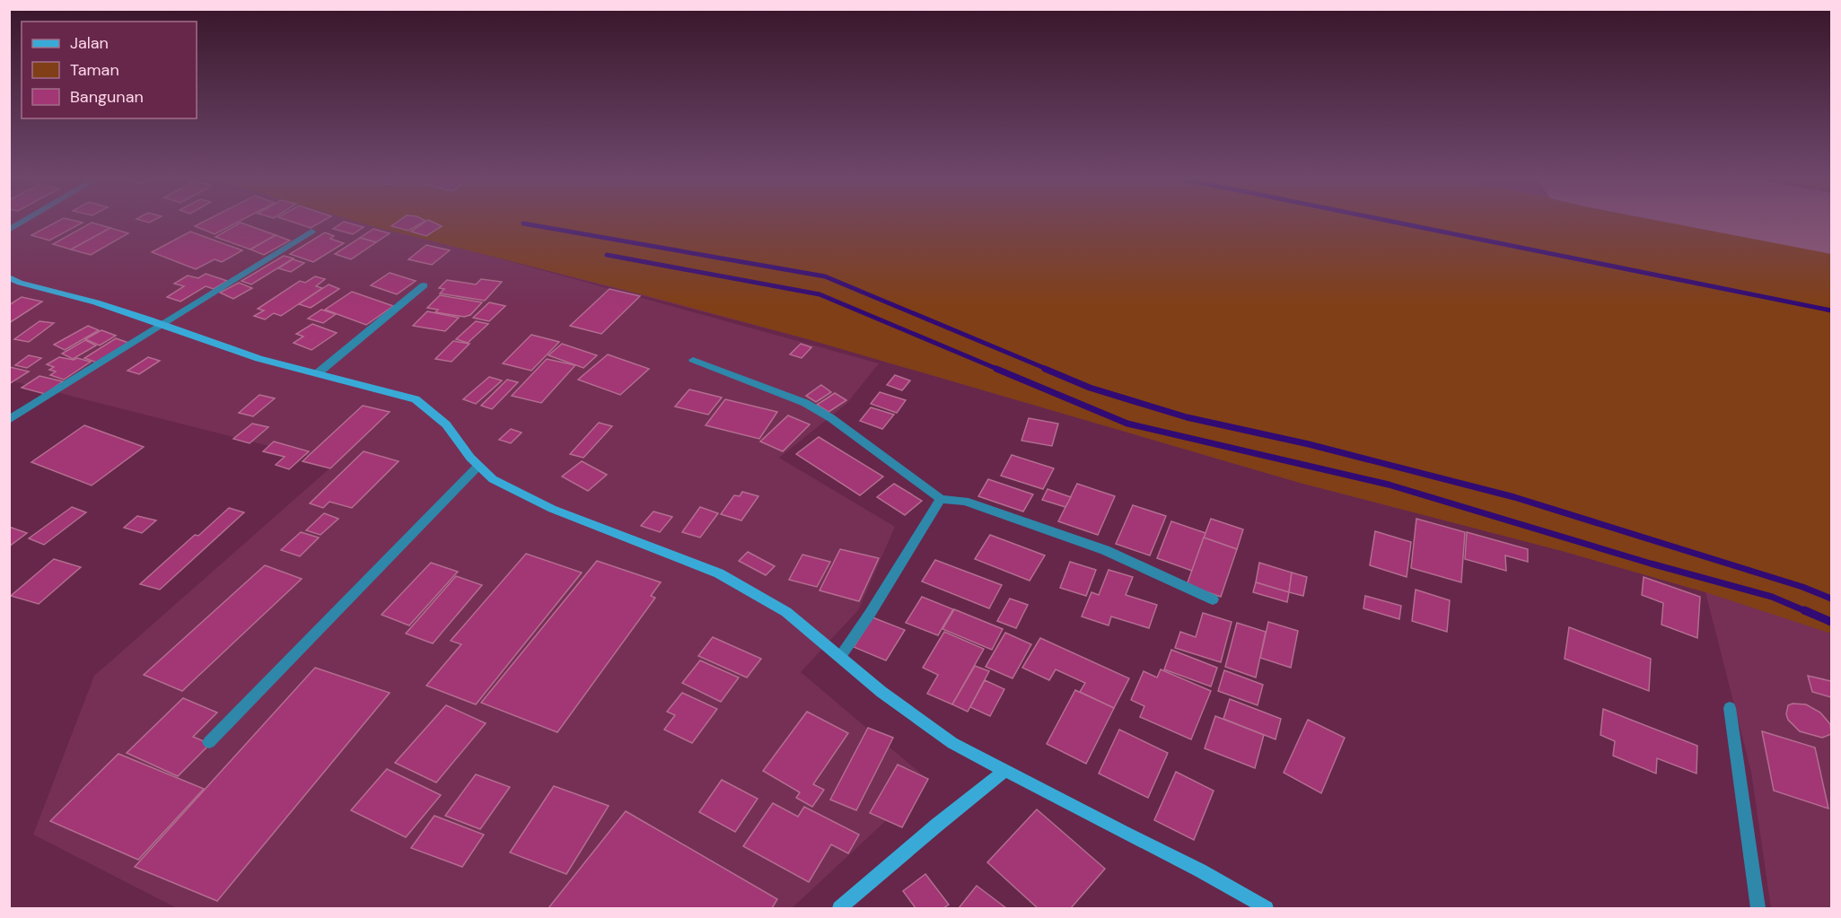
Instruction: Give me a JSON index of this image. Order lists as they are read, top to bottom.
{
  "legend": ["Jalan", "Taman", "Bangunan"]
}
